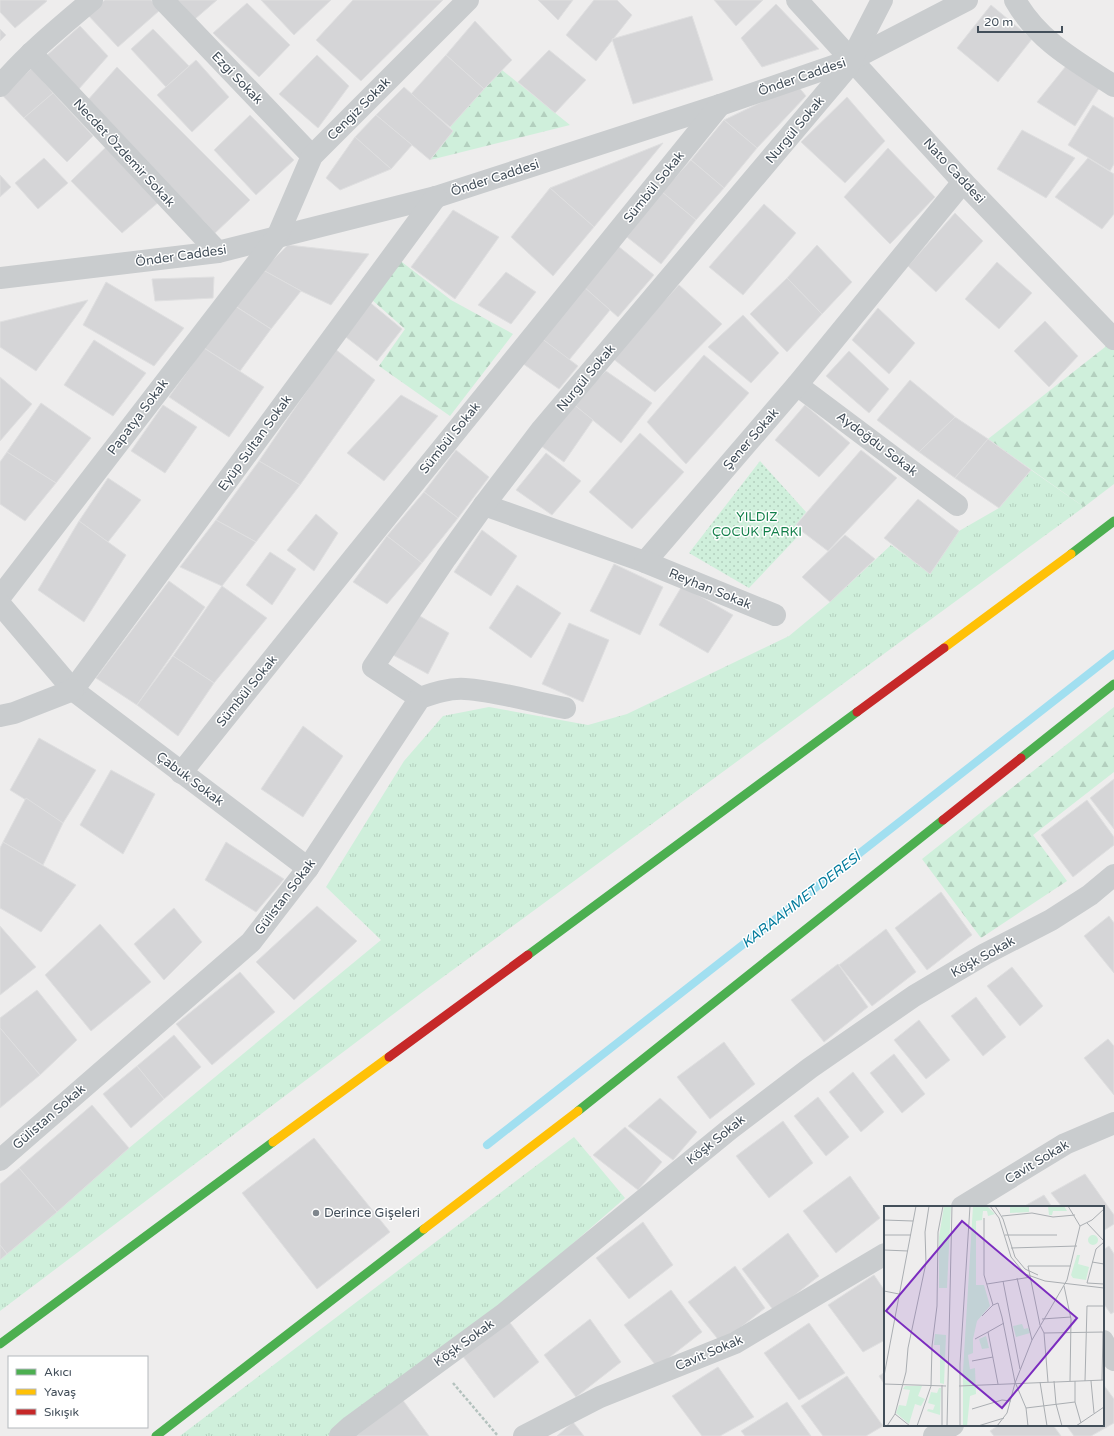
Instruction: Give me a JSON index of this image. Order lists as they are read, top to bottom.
{
  "streets": {
    "street": [
      "Önder Caddesi",
      "Ezgi Sokak",
      "Cengiz Sokak",
      "Nurgül Sokak",
      "Necdet Özdemir Sokak",
      "Nato Caddesi",
      "Sümbül Sokak",
      "Papatya Sokak",
      "Şener Sokak",
      "Eyüp Sultan Sokak",
      "Aydoğdu Sokak",
      "Reyhan Sokak",
      "Çabuk Sokak",
      "Gülistan Sokak",
      "Köşk Sokak",
      "Cavit Sokak"
    ]
  },
  "crossings": [
    ["Önder Caddesi", "Cengiz Sokak"],
    ["Önder Caddesi", "Nurgül Sokak"],
    ["Önder Caddesi", "Necdet Özdemir Sokak"],
    ["Önder Caddesi", "Nato Caddesi"],
    ["Önder Caddesi", "Sümbül Sokak"],
    ["Önder Caddesi", "Papatya Sokak"],
    ["Önder Caddesi", "Eyüp Sultan Sokak"],
    ["Ezgi Sokak", "Cengiz Sokak"],
    ["Cengiz Sokak", "Papatya Sokak"],
    ["Nurgül Sokak", "Nato Caddesi"],
    ["Nurgül Sokak", "Gülistan Sokak"],
    ["Nato Caddesi", "Şener Sokak"],
    ["Sümbül Sokak", "Çabuk Sokak"],
    ["Şener Sokak", "Aydoğdu Sokak"],
    ["Şener Sokak", "Reyhan Sokak"],
    ["Eyüp Sultan Sokak", "Çabuk Sokak"],
    ["Çabuk Sokak", "Gülistan Sokak"]
  ],
  "water": ["KARAAHMET DERESİ"],
  "parks": ["YILDIZ ÇOCUK PARKI"],
  "places": ["Derince Gişeleri"],
  "legend": ["Akıcı", "Yavaş", "Sıkışık"],
  "scale_bar": "20 m"
}
